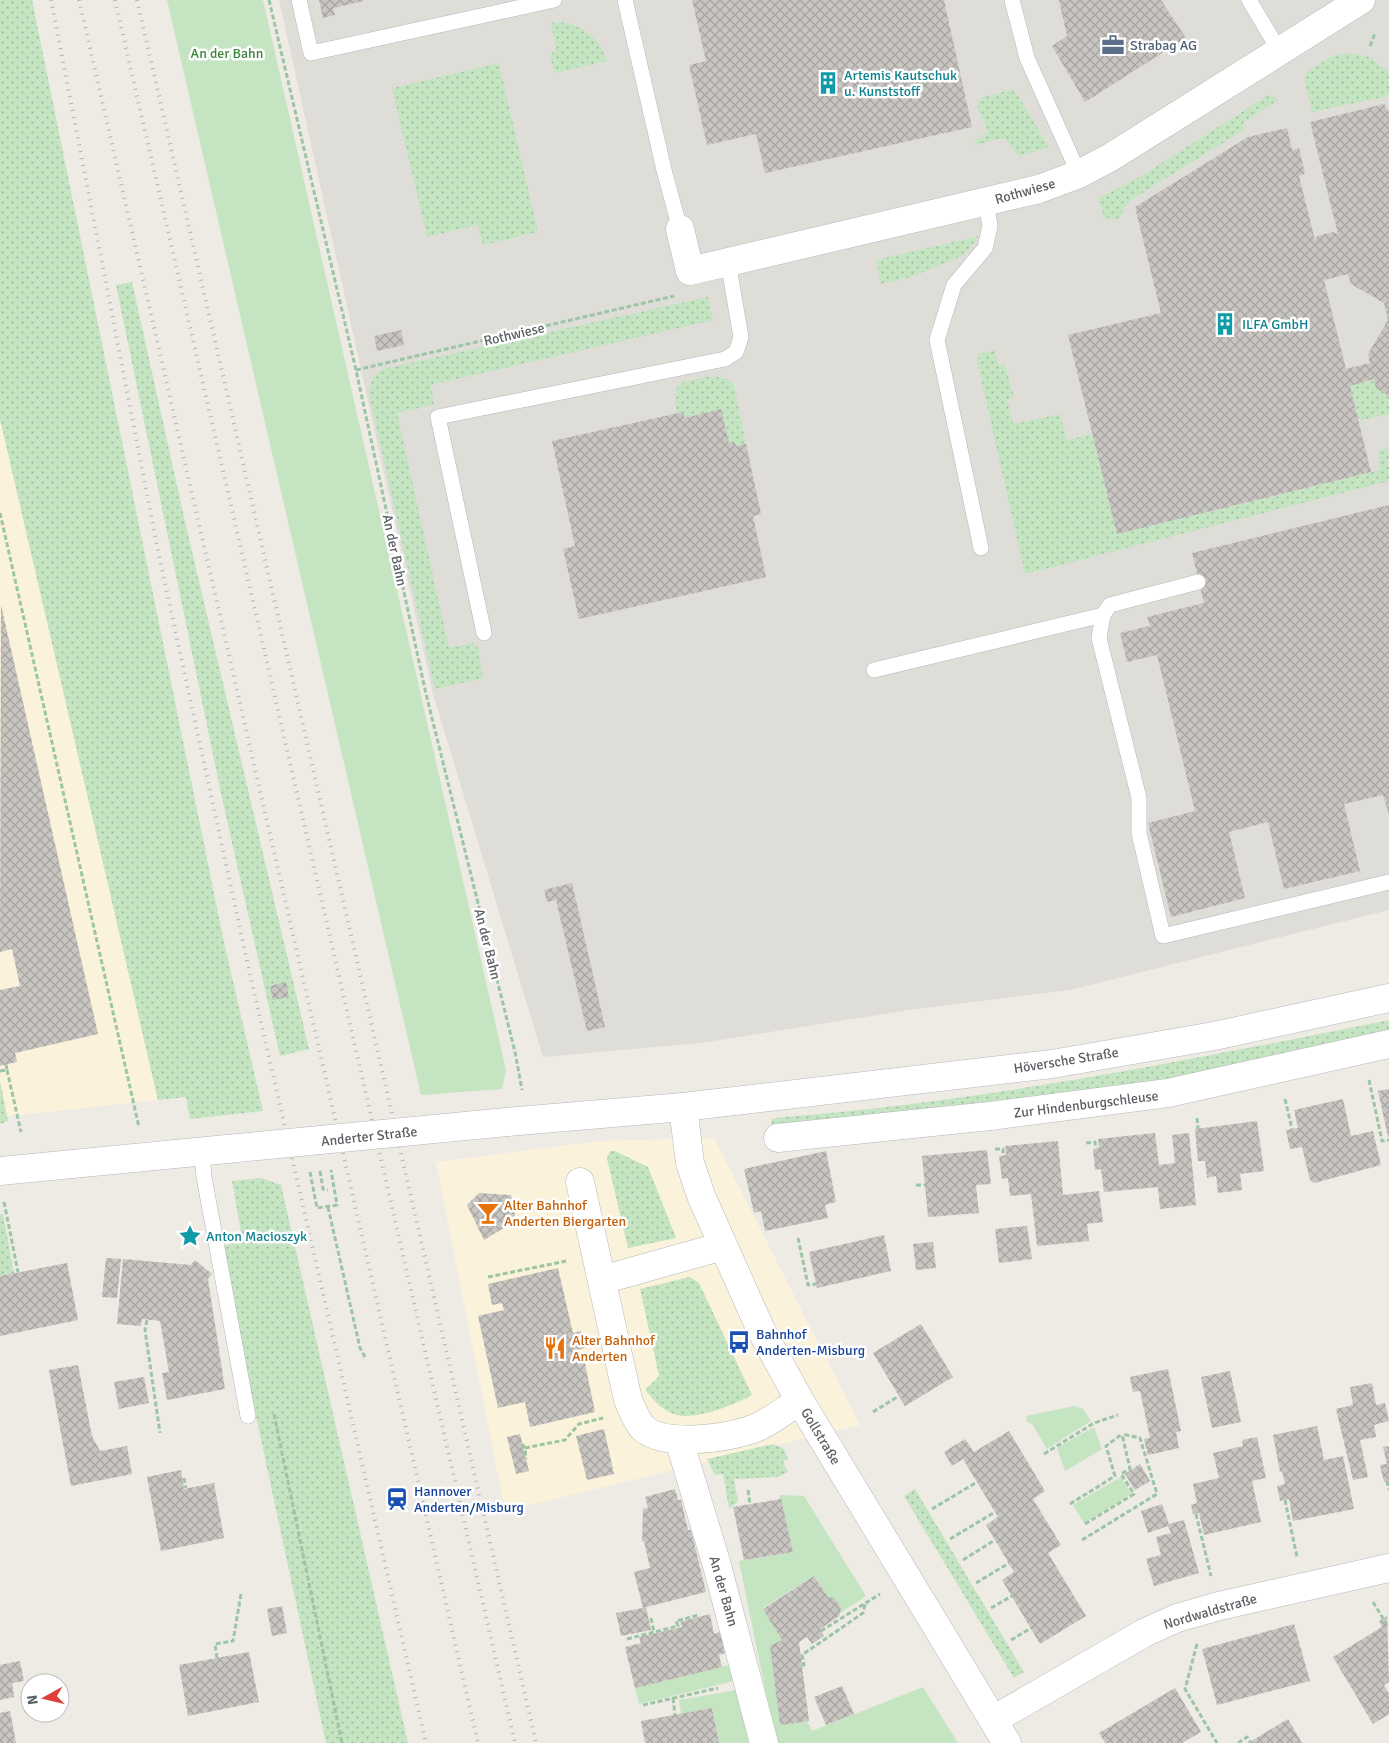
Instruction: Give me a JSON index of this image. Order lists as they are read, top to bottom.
{
  "streets": {
    "street": [
      "Rothwiese",
      "An der Bahn",
      "Höversche Straße",
      "Zur Hindenburgschleuse",
      "Anderter Straße",
      "Gollstraße",
      "Nordwaldstraße"
    ]
  },
  "crossings": [
    ["Rothwiese", "An der Bahn"],
    ["Höversche Straße", "Anderter Straße"],
    ["Anderter Straße", "Gollstraße"],
    ["Gollstraße", "Nordwaldstraße"]
  ],
  "parks": ["An der Bahn"],
  "places": {
    "office": ["Strabag AG"],
    "building": ["Artemis Kautschuk u. Kunststoff", "ILFA GmbH"],
    "bar": ["Alter Bahnhof Anderten Biergarten"],
    "place": ["Anton Macioszyk"],
    "bus stop": ["Bahnhof Anderten-Misburg"],
    "restaurant": ["Alter Bahnhof Anderten"],
    "station": ["Hannover Anderten/Misburg"]
  },
  "north": "left"
}
